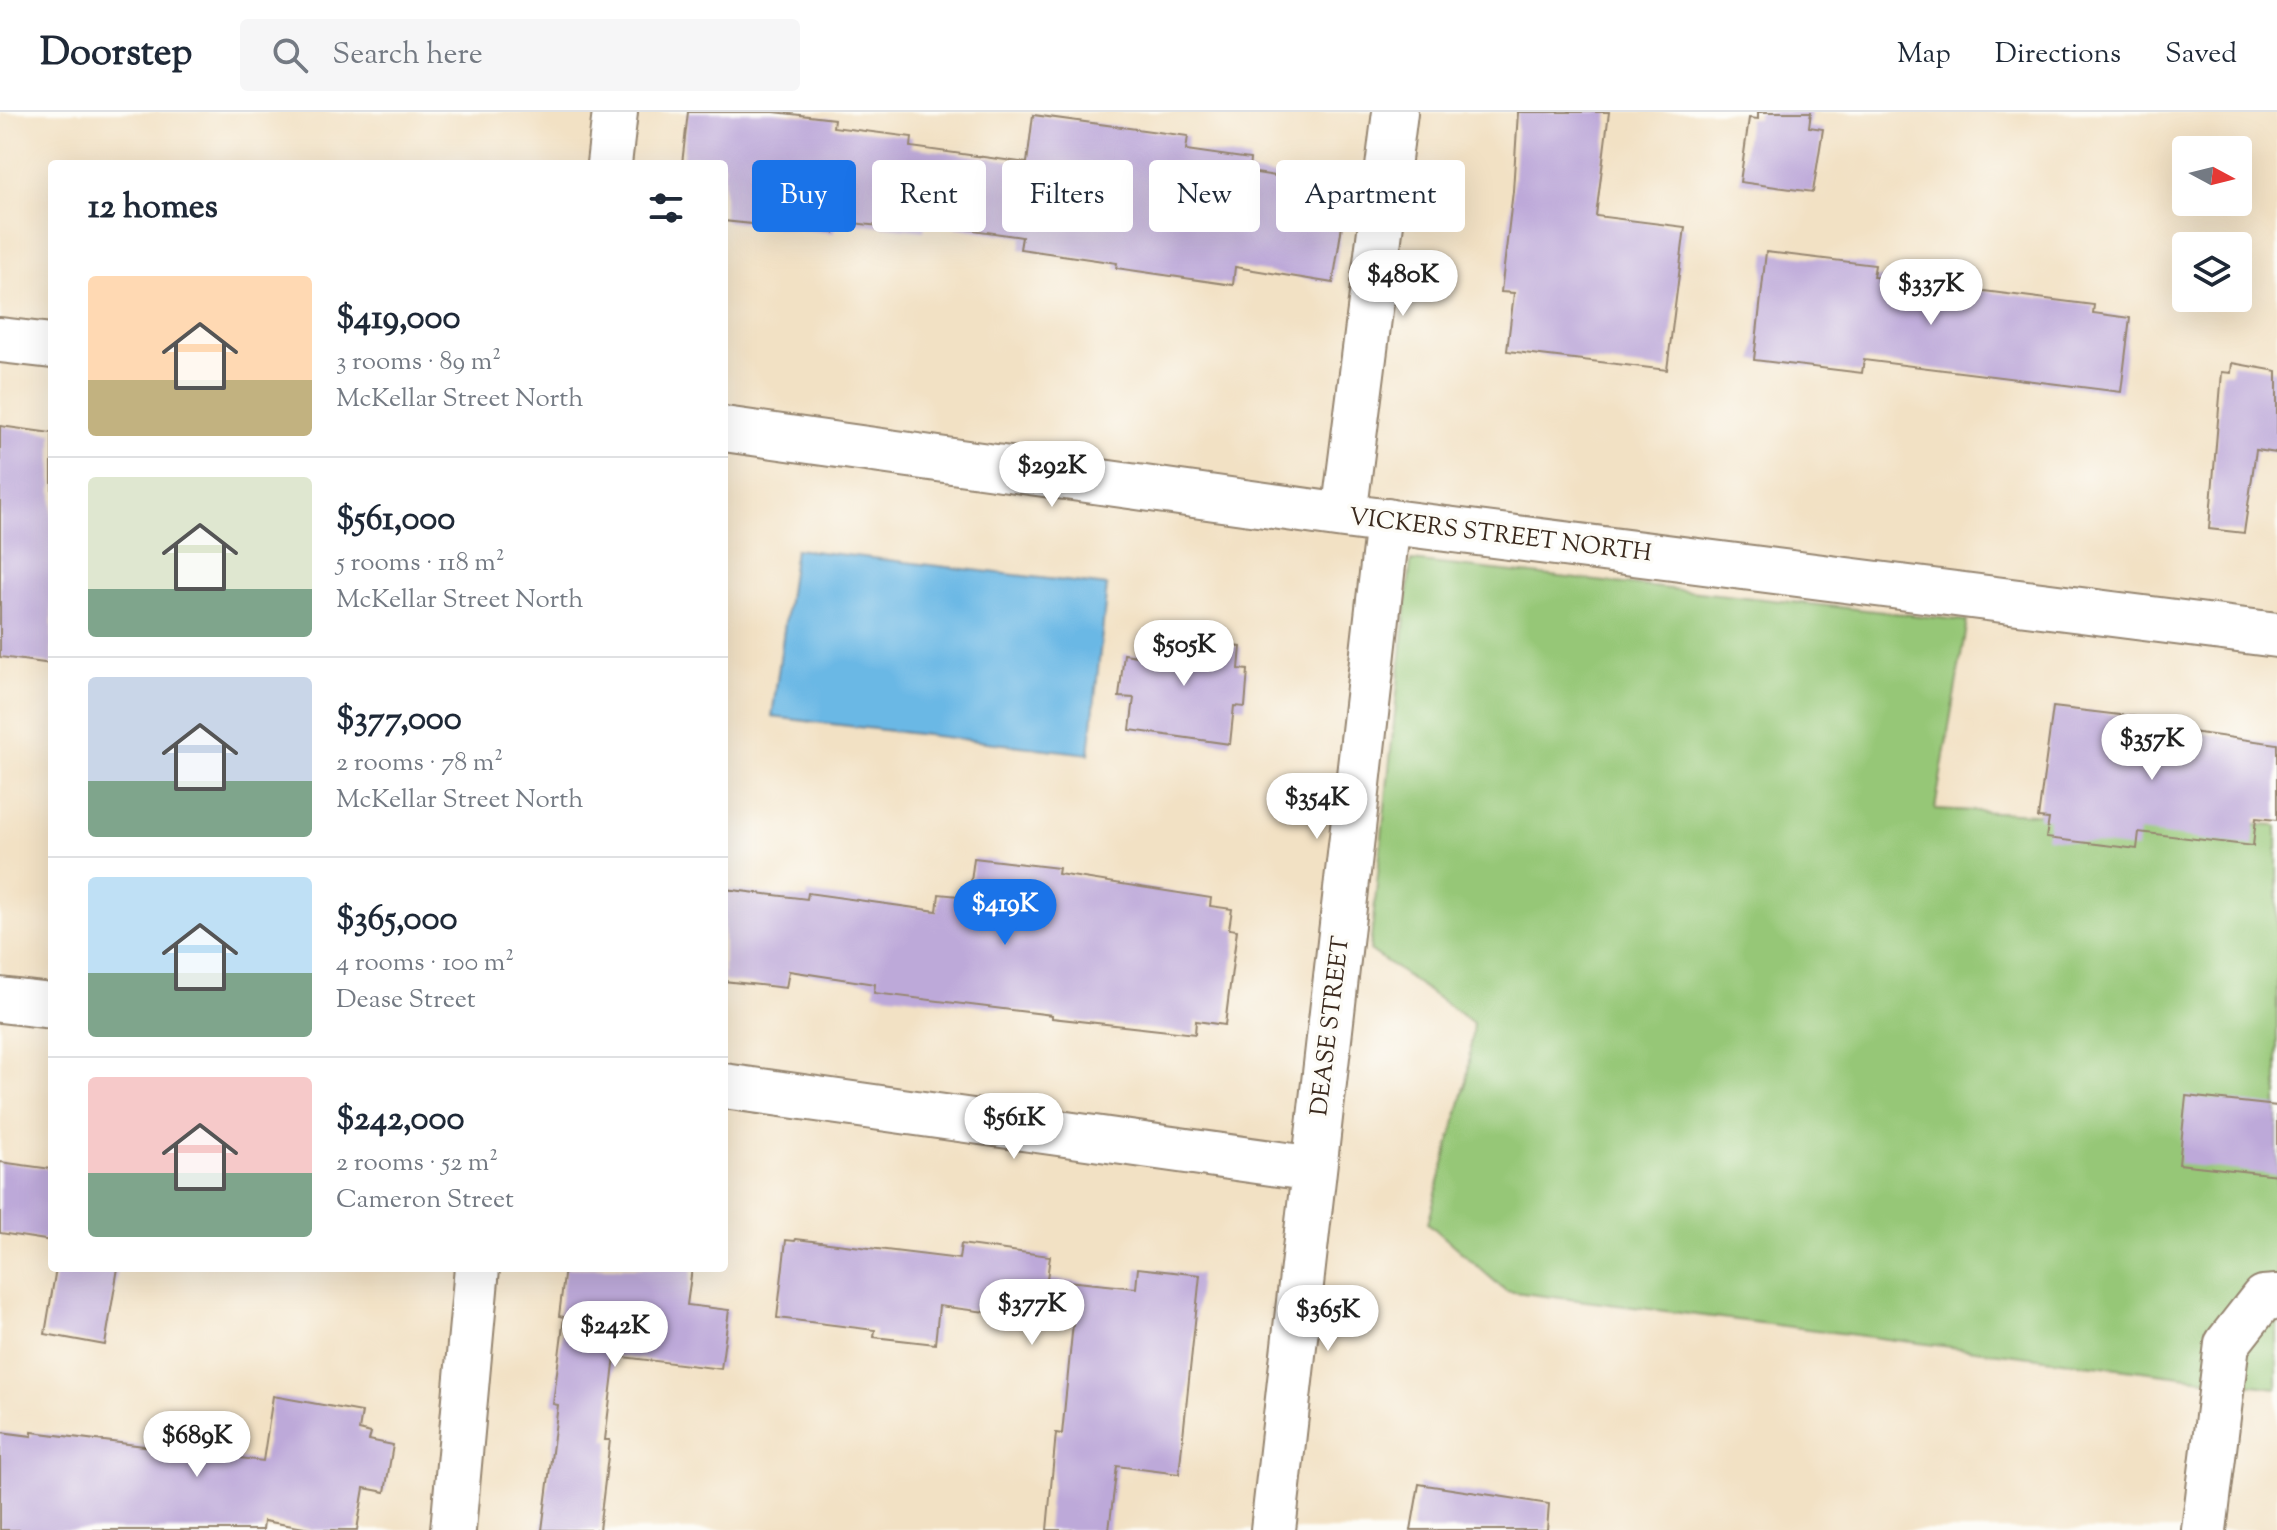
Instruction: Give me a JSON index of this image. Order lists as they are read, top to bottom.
{
  "streets": {
    "street": ["VICKERS STREET NORTH", "DEASE STREET"]
  },
  "crossings": [
    ["VICKERS STREET NORTH", "DEASE STREET"]
  ],
  "north": "right",
  "page": {
    "header": "Doorstep",
    "search": "Search here",
    "nav": ["Map", "Directions", "Saved"],
    "chip": [
      "Buy",
      "Rent",
      "Filters",
      "New",
      "Apartment"
    ],
    "heading": "12 homes",
    "price": [
      "$480K",
      "$337K",
      "$292K",
      "$505K",
      "$357K",
      "$354K",
      "$419K",
      "$561K",
      "$377K",
      "$365K",
      "$242K",
      "$689K"
    ],
    "list": [
      {
        "name": "$419,000",
        "note": "3 rooms · 89 m² · McKellar Street North"
      },
      {
        "name": "$561,000",
        "note": "5 rooms · 118 m² · McKellar Street North"
      },
      {
        "name": "$377,000",
        "note": "2 rooms · 78 m² · McKellar Street North"
      },
      {
        "name": "$365,000",
        "note": "4 rooms · 100 m² · Dease Street"
      },
      {
        "name": "$242,000",
        "note": "2 rooms · 52 m² · Cameron Street"
      }
    ]
  }
}
